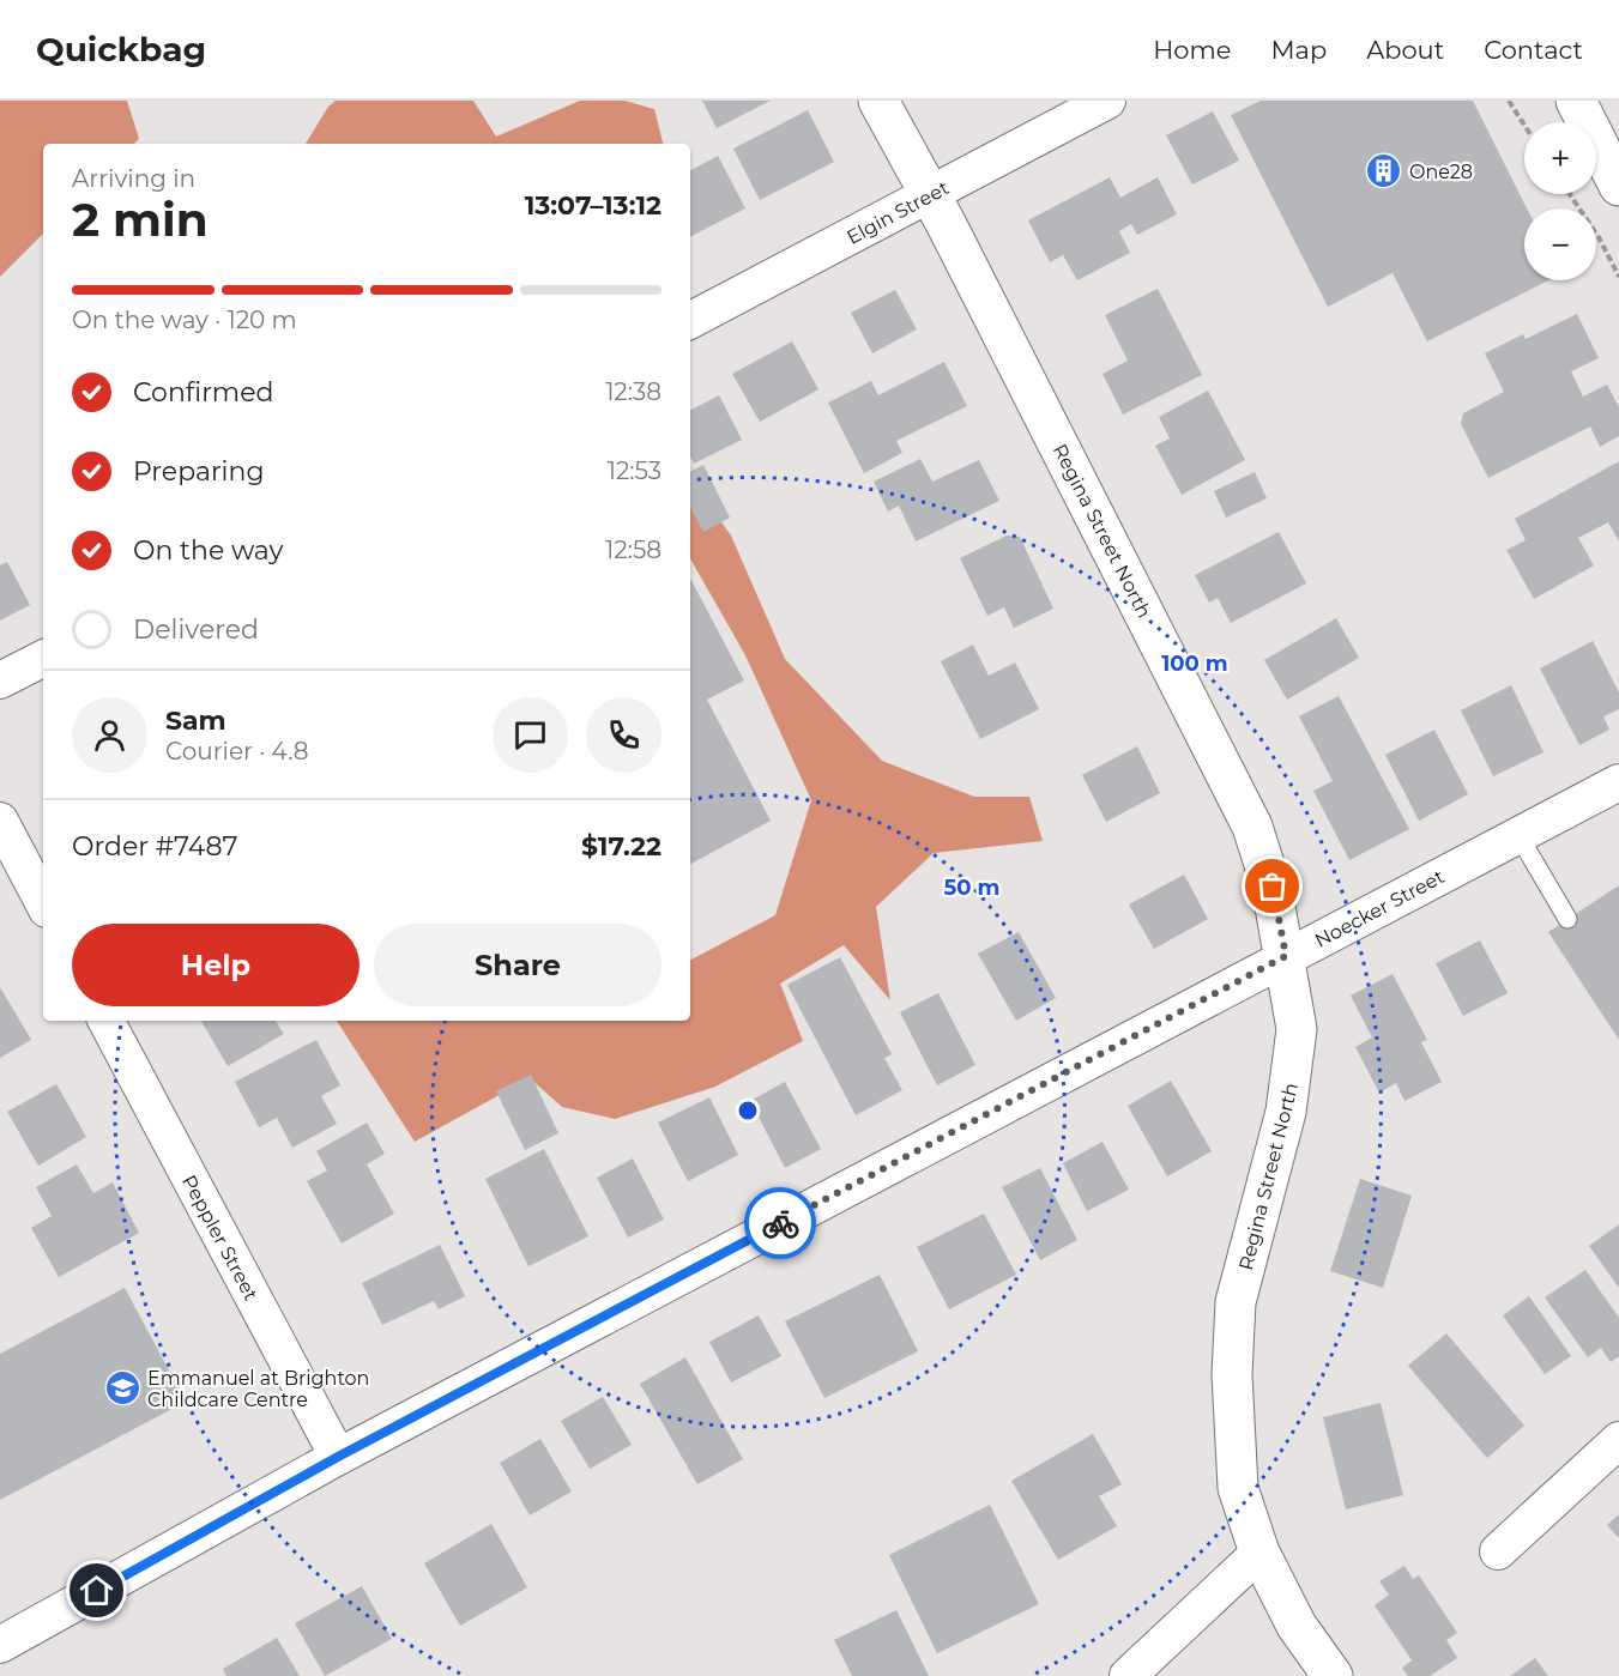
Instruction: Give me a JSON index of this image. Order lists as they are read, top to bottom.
{
  "streets": {
    "street": [
      "Elgin Street",
      "Regina Street North",
      "Noecker Street",
      "Peppler Street"
    ]
  },
  "crossings": [
    ["Elgin Street", "Regina Street North"],
    ["Regina Street North", "Noecker Street"],
    ["Noecker Street", "Peppler Street"]
  ],
  "places": {
    "building": ["One28"],
    "school or university": ["Emmanuel at Brighton Childcare Centre"]
  },
  "page": {
    "header": "Quickbag",
    "nav": [
      "Home",
      "Map",
      "About",
      "Contact"
    ],
    "map_buttons": ["+", "−"],
    "heading": ["2 min", "Arriving in", "13:07–13:12"],
    "panel": [
      "Sam",
      "Courier · 4.8",
      "Order #7487",
      "$17.22"
    ],
    "bar": "On the way · 120 m",
    "list": [
      ["Confirmed", "12:38"],
      ["Preparing", "12:53"],
      ["On the way", "12:58"],
      "Delivered"
    ],
    "buttons": ["Help", "Share"]
  },
  "rings": ["100 m", "50 m"]
}
